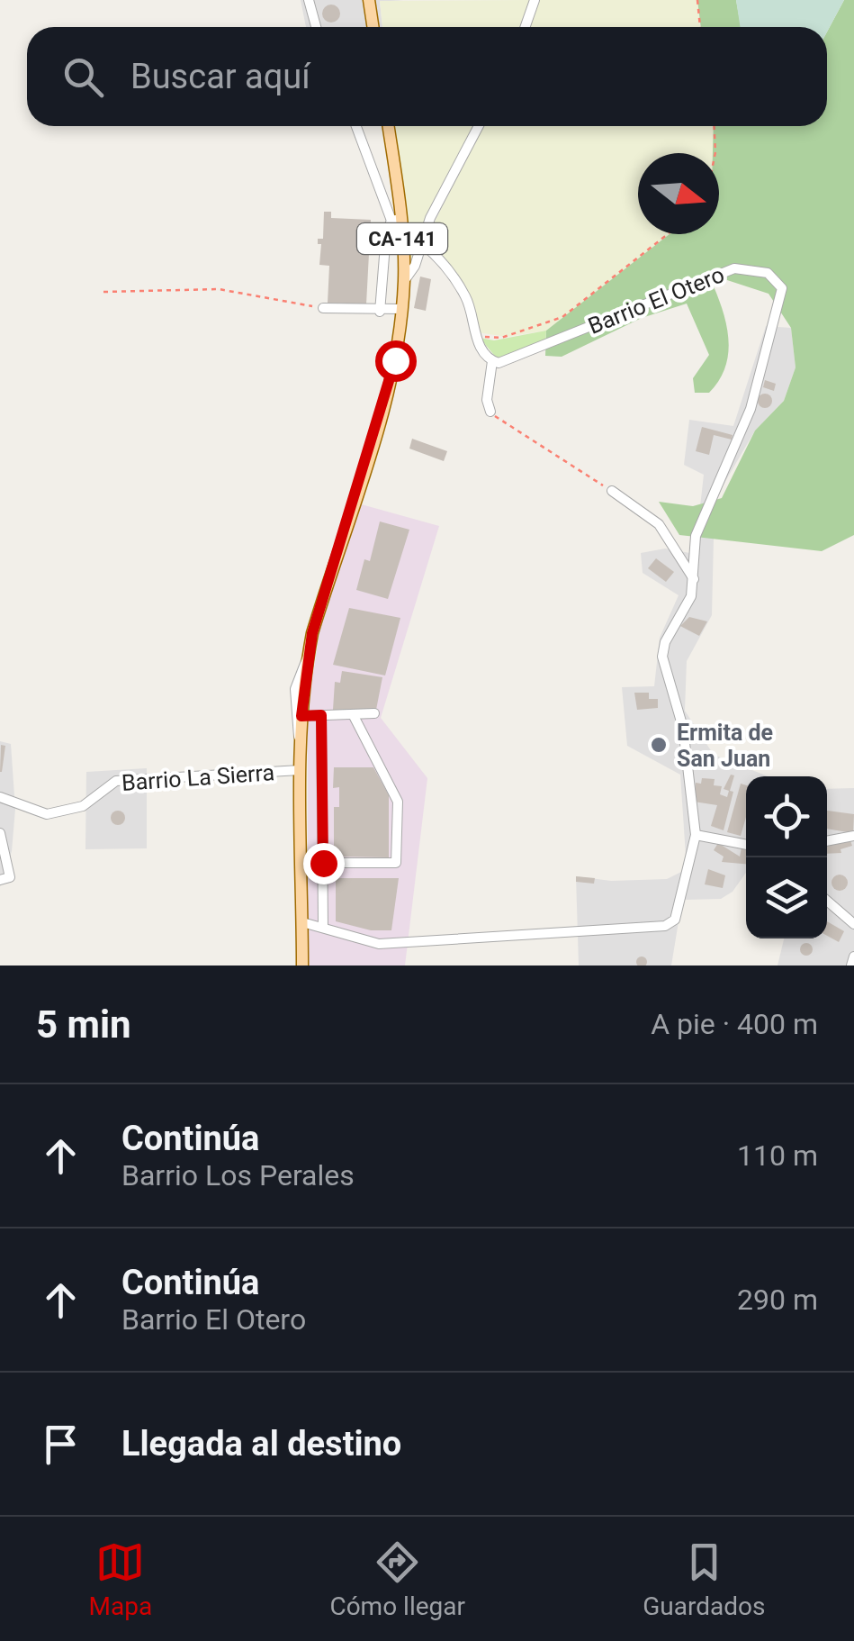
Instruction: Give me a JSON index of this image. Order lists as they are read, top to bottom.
{
  "streets": {
    "main road": ["CA-141"],
    "street": ["Barrio El Otero", "Barrio La Sierra"]
  },
  "crossings": [
    ["CA-141", "Barrio El Otero"],
    ["CA-141", "Barrio La Sierra"]
  ],
  "places": ["Ermita de San Juan"],
  "north": "right",
  "page": {
    "search": "Buscar aquí",
    "heading": ["5 min", "A pie · 400 m"],
    "list": [
      ["Continúa", "Barrio Los Perales", "110 m"],
      ["Continúa", "Barrio El Otero", "290 m"],
      "Llegada al destino"
    ],
    "nav": ["Mapa", "Cómo llegar", "Guardados"]
  }
}
